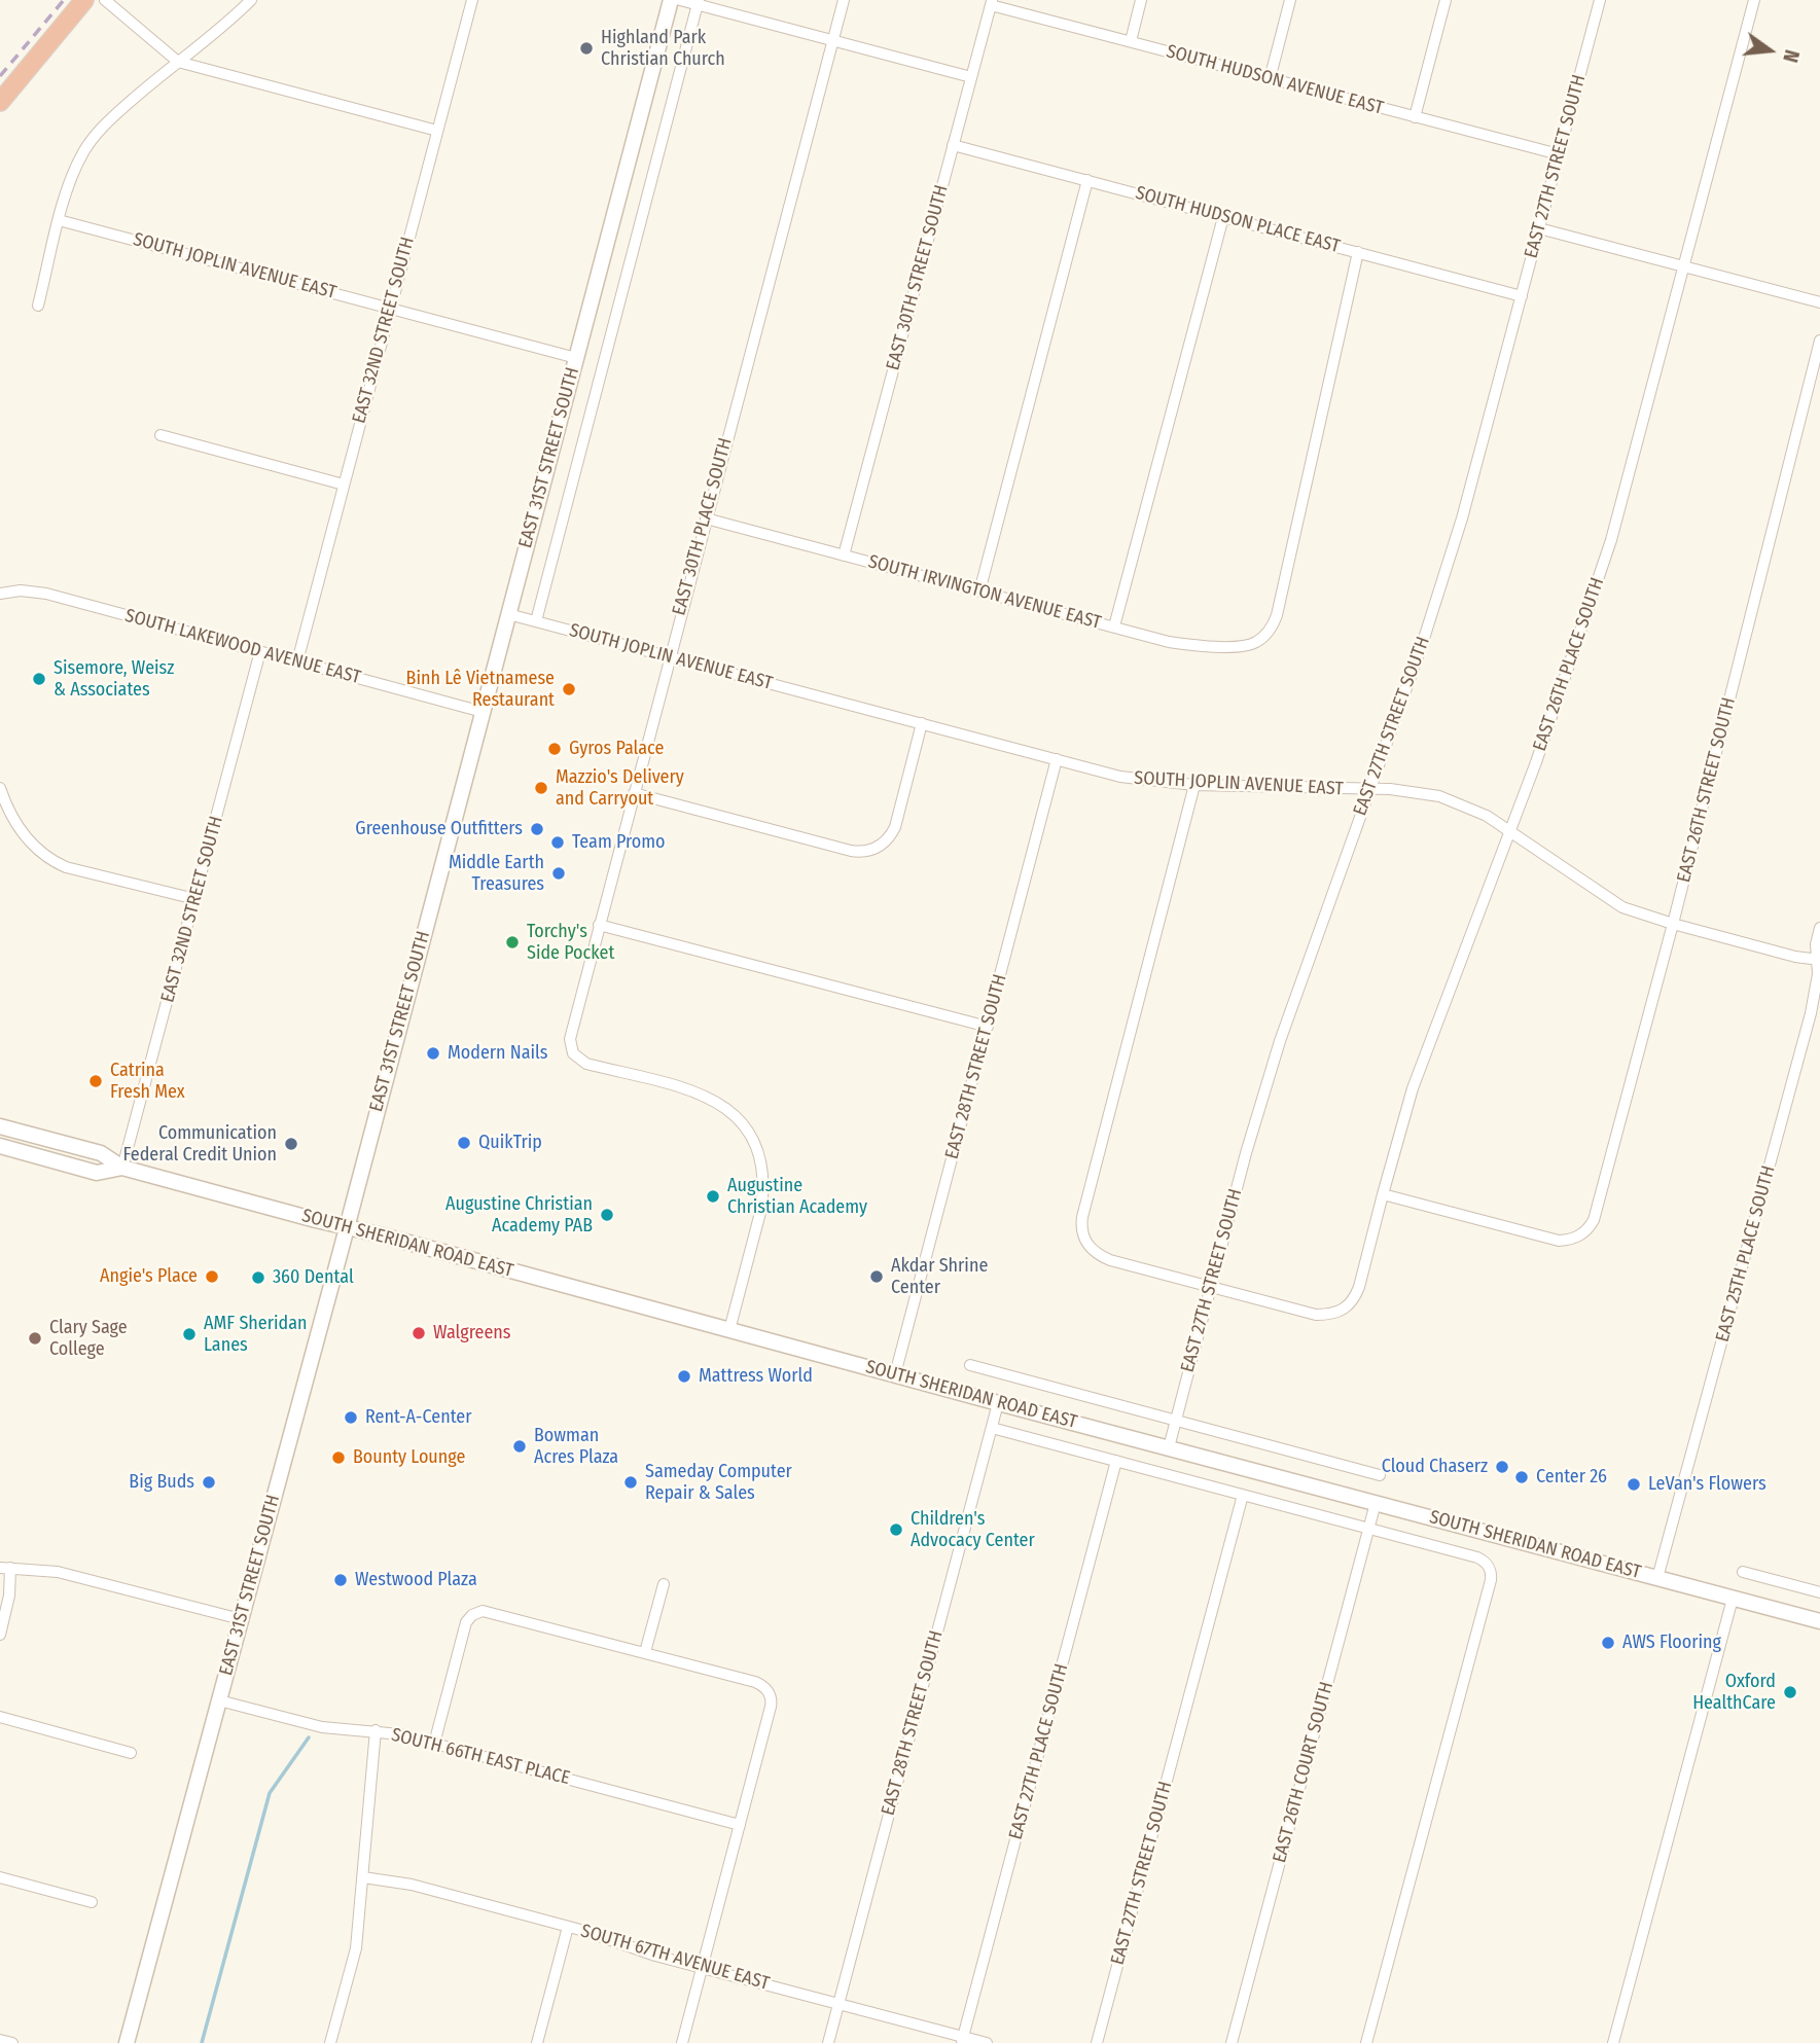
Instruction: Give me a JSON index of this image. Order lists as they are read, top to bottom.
{
  "streets": {
    "main road": ["EAST 31ST STREET SOUTH", "SOUTH SHERIDAN ROAD EAST"],
    "street": [
      "SOUTH HUDSON AVENUE EAST",
      "EAST 27TH STREET SOUTH",
      "SOUTH HUDSON PLACE EAST",
      "SOUTH JOPLIN AVENUE EAST",
      "EAST 30TH STREET SOUTH",
      "EAST 32ND STREET SOUTH",
      "EAST 30TH PLACE SOUTH",
      "SOUTH IRVINGTON AVENUE EAST",
      "SOUTH LAKEWOOD AVENUE EAST",
      "EAST 26TH PLACE SOUTH",
      "EAST 26TH STREET SOUTH",
      "EAST 28TH STREET SOUTH",
      "EAST 25TH PLACE SOUTH",
      "EAST 27TH PLACE SOUTH",
      "SOUTH 66TH EAST PLACE",
      "EAST 26TH COURT SOUTH",
      "SOUTH 67TH AVENUE EAST"
    ]
  },
  "crossings": [
    ["SOUTH HUDSON AVENUE EAST", "EAST 27TH STREET SOUTH"],
    ["SOUTH HUDSON AVENUE EAST", "EAST 30TH STREET SOUTH"],
    ["EAST 27TH STREET SOUTH", "SOUTH HUDSON PLACE EAST"],
    ["EAST 27TH STREET SOUTH", "SOUTH JOPLIN AVENUE EAST"],
    ["EAST 27TH STREET SOUTH", "EAST 26TH PLACE SOUTH"],
    ["EAST 27TH STREET SOUTH", "SOUTH SHERIDAN ROAD EAST"],
    ["SOUTH HUDSON PLACE EAST", "EAST 30TH STREET SOUTH"],
    ["SOUTH HUDSON PLACE EAST", "SOUTH IRVINGTON AVENUE EAST"],
    ["SOUTH JOPLIN AVENUE EAST", "EAST 32ND STREET SOUTH"],
    ["SOUTH JOPLIN AVENUE EAST", "EAST 31ST STREET SOUTH"],
    ["SOUTH JOPLIN AVENUE EAST", "EAST 30TH PLACE SOUTH"],
    ["SOUTH JOPLIN AVENUE EAST", "EAST 26TH PLACE SOUTH"],
    ["SOUTH JOPLIN AVENUE EAST", "EAST 26TH STREET SOUTH"],
    ["SOUTH JOPLIN AVENUE EAST", "EAST 28TH STREET SOUTH"],
    ["SOUTH JOPLIN AVENUE EAST", "EAST 25TH PLACE SOUTH"],
    ["EAST 30TH STREET SOUTH", "SOUTH IRVINGTON AVENUE EAST"],
    ["EAST 32ND STREET SOUTH", "SOUTH LAKEWOOD AVENUE EAST"],
    ["EAST 32ND STREET SOUTH", "SOUTH SHERIDAN ROAD EAST"],
    ["EAST 31ST STREET SOUTH", "SOUTH LAKEWOOD AVENUE EAST"],
    ["EAST 31ST STREET SOUTH", "SOUTH SHERIDAN ROAD EAST"],
    ["EAST 31ST STREET SOUTH", "SOUTH 66TH EAST PLACE"],
    ["EAST 30TH PLACE SOUTH", "SOUTH IRVINGTON AVENUE EAST"],
    ["EAST 30TH PLACE SOUTH", "SOUTH SHERIDAN ROAD EAST"],
    ["EAST 26TH PLACE SOUTH", "EAST 26TH STREET SOUTH"],
    ["EAST 28TH STREET SOUTH", "SOUTH SHERIDAN ROAD EAST"],
    ["EAST 28TH STREET SOUTH", "SOUTH 67TH AVENUE EAST"],
    ["SOUTH SHERIDAN ROAD EAST", "EAST 25TH PLACE SOUTH"],
    ["SOUTH SHERIDAN ROAD EAST", "EAST 27TH PLACE SOUTH"],
    ["SOUTH SHERIDAN ROAD EAST", "EAST 26TH COURT SOUTH"],
    ["EAST 27TH PLACE SOUTH", "SOUTH 67TH AVENUE EAST"]
  ],
  "places": [
    "Highland Park Christian Church",
    "Sisemore, Weisz & Associates",
    "Binh Lê Vietnamese Restaurant",
    "Gyros Palace",
    "Mazzio's Delivery and Carryout",
    "Greenhouse Outfitters",
    "Team Promo",
    "Middle Earth Treasures",
    "Torchy's Side Pocket",
    "Modern Nails",
    "Catrina Fresh Mex",
    "QuikTrip",
    "Communication Federal Credit Union",
    "Augustine Christian Academy",
    "Augustine Christian Academy PAB",
    "Angie's Place",
    "Akdar Shrine Center",
    "360 Dental",
    "Walgreens",
    "AMF Sheridan Lanes",
    "Clary Sage College",
    "Mattress World",
    "Rent-A-Center",
    "Bowman Acres Plaza",
    "Bounty Lounge",
    "Cloud Chaserz",
    "Center 26",
    "Big Buds",
    "Sameday Computer Repair & Sales",
    "LeVan's Flowers",
    "Children's Advocacy Center",
    "Westwood Plaza",
    "AWS Flooring",
    "Oxford HealthCare"
  ],
  "north": "right"
}
